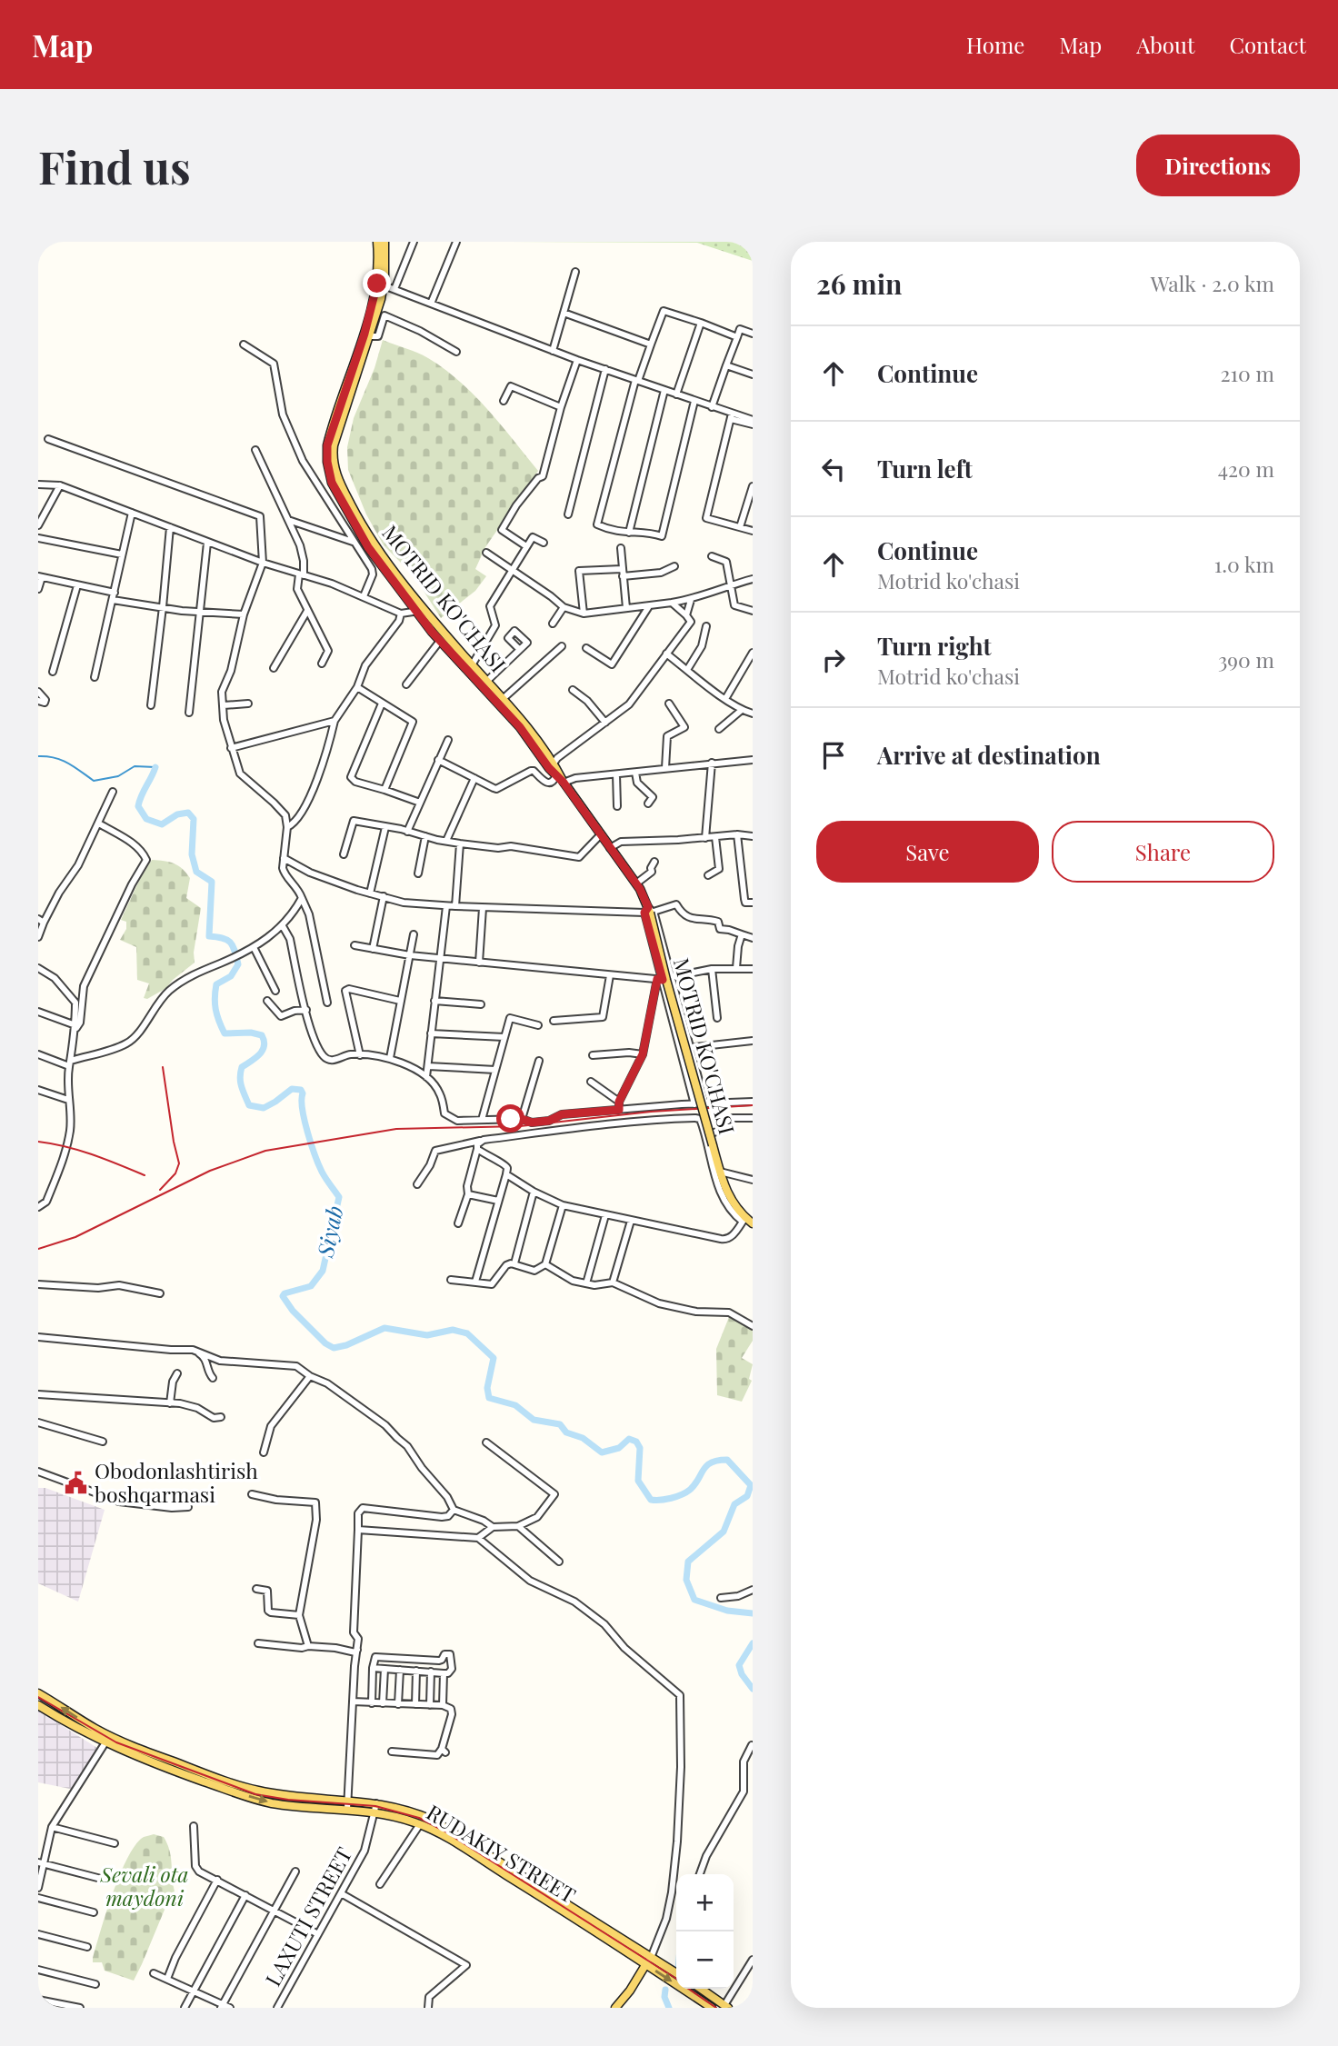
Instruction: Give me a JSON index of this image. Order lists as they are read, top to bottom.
{
  "streets": {
    "main road": ["MOTRID KO'CHASI", "RUDAKIY STREET"],
    "street": ["LAXUTI STREET"]
  },
  "crossings": [
    ["RUDAKIY STREET", "LAXUTI STREET"]
  ],
  "water": ["Siyab"],
  "parks": ["Sevali ota maydoni"],
  "places": {
    "public building": ["Obodonlashtirish boshqarmasi"]
  },
  "page": {
    "header": "Map",
    "nav": [
      "Home",
      "Map",
      "About",
      "Contact"
    ],
    "buttons": [
      "Directions",
      ["Save", "Share"]
    ],
    "title": "Find us",
    "heading": ["26 min", "Walk · 2.0 km"],
    "list": [
      ["Continue", "210 m"],
      ["Turn left", "420 m"],
      ["Continue", "Motrid ko'chasi", "1.0 km"],
      ["Turn right", "Motrid ko'chasi", "390 m"],
      "Arrive at destination"
    ],
    "map_buttons": ["+", "−"]
  }
}
